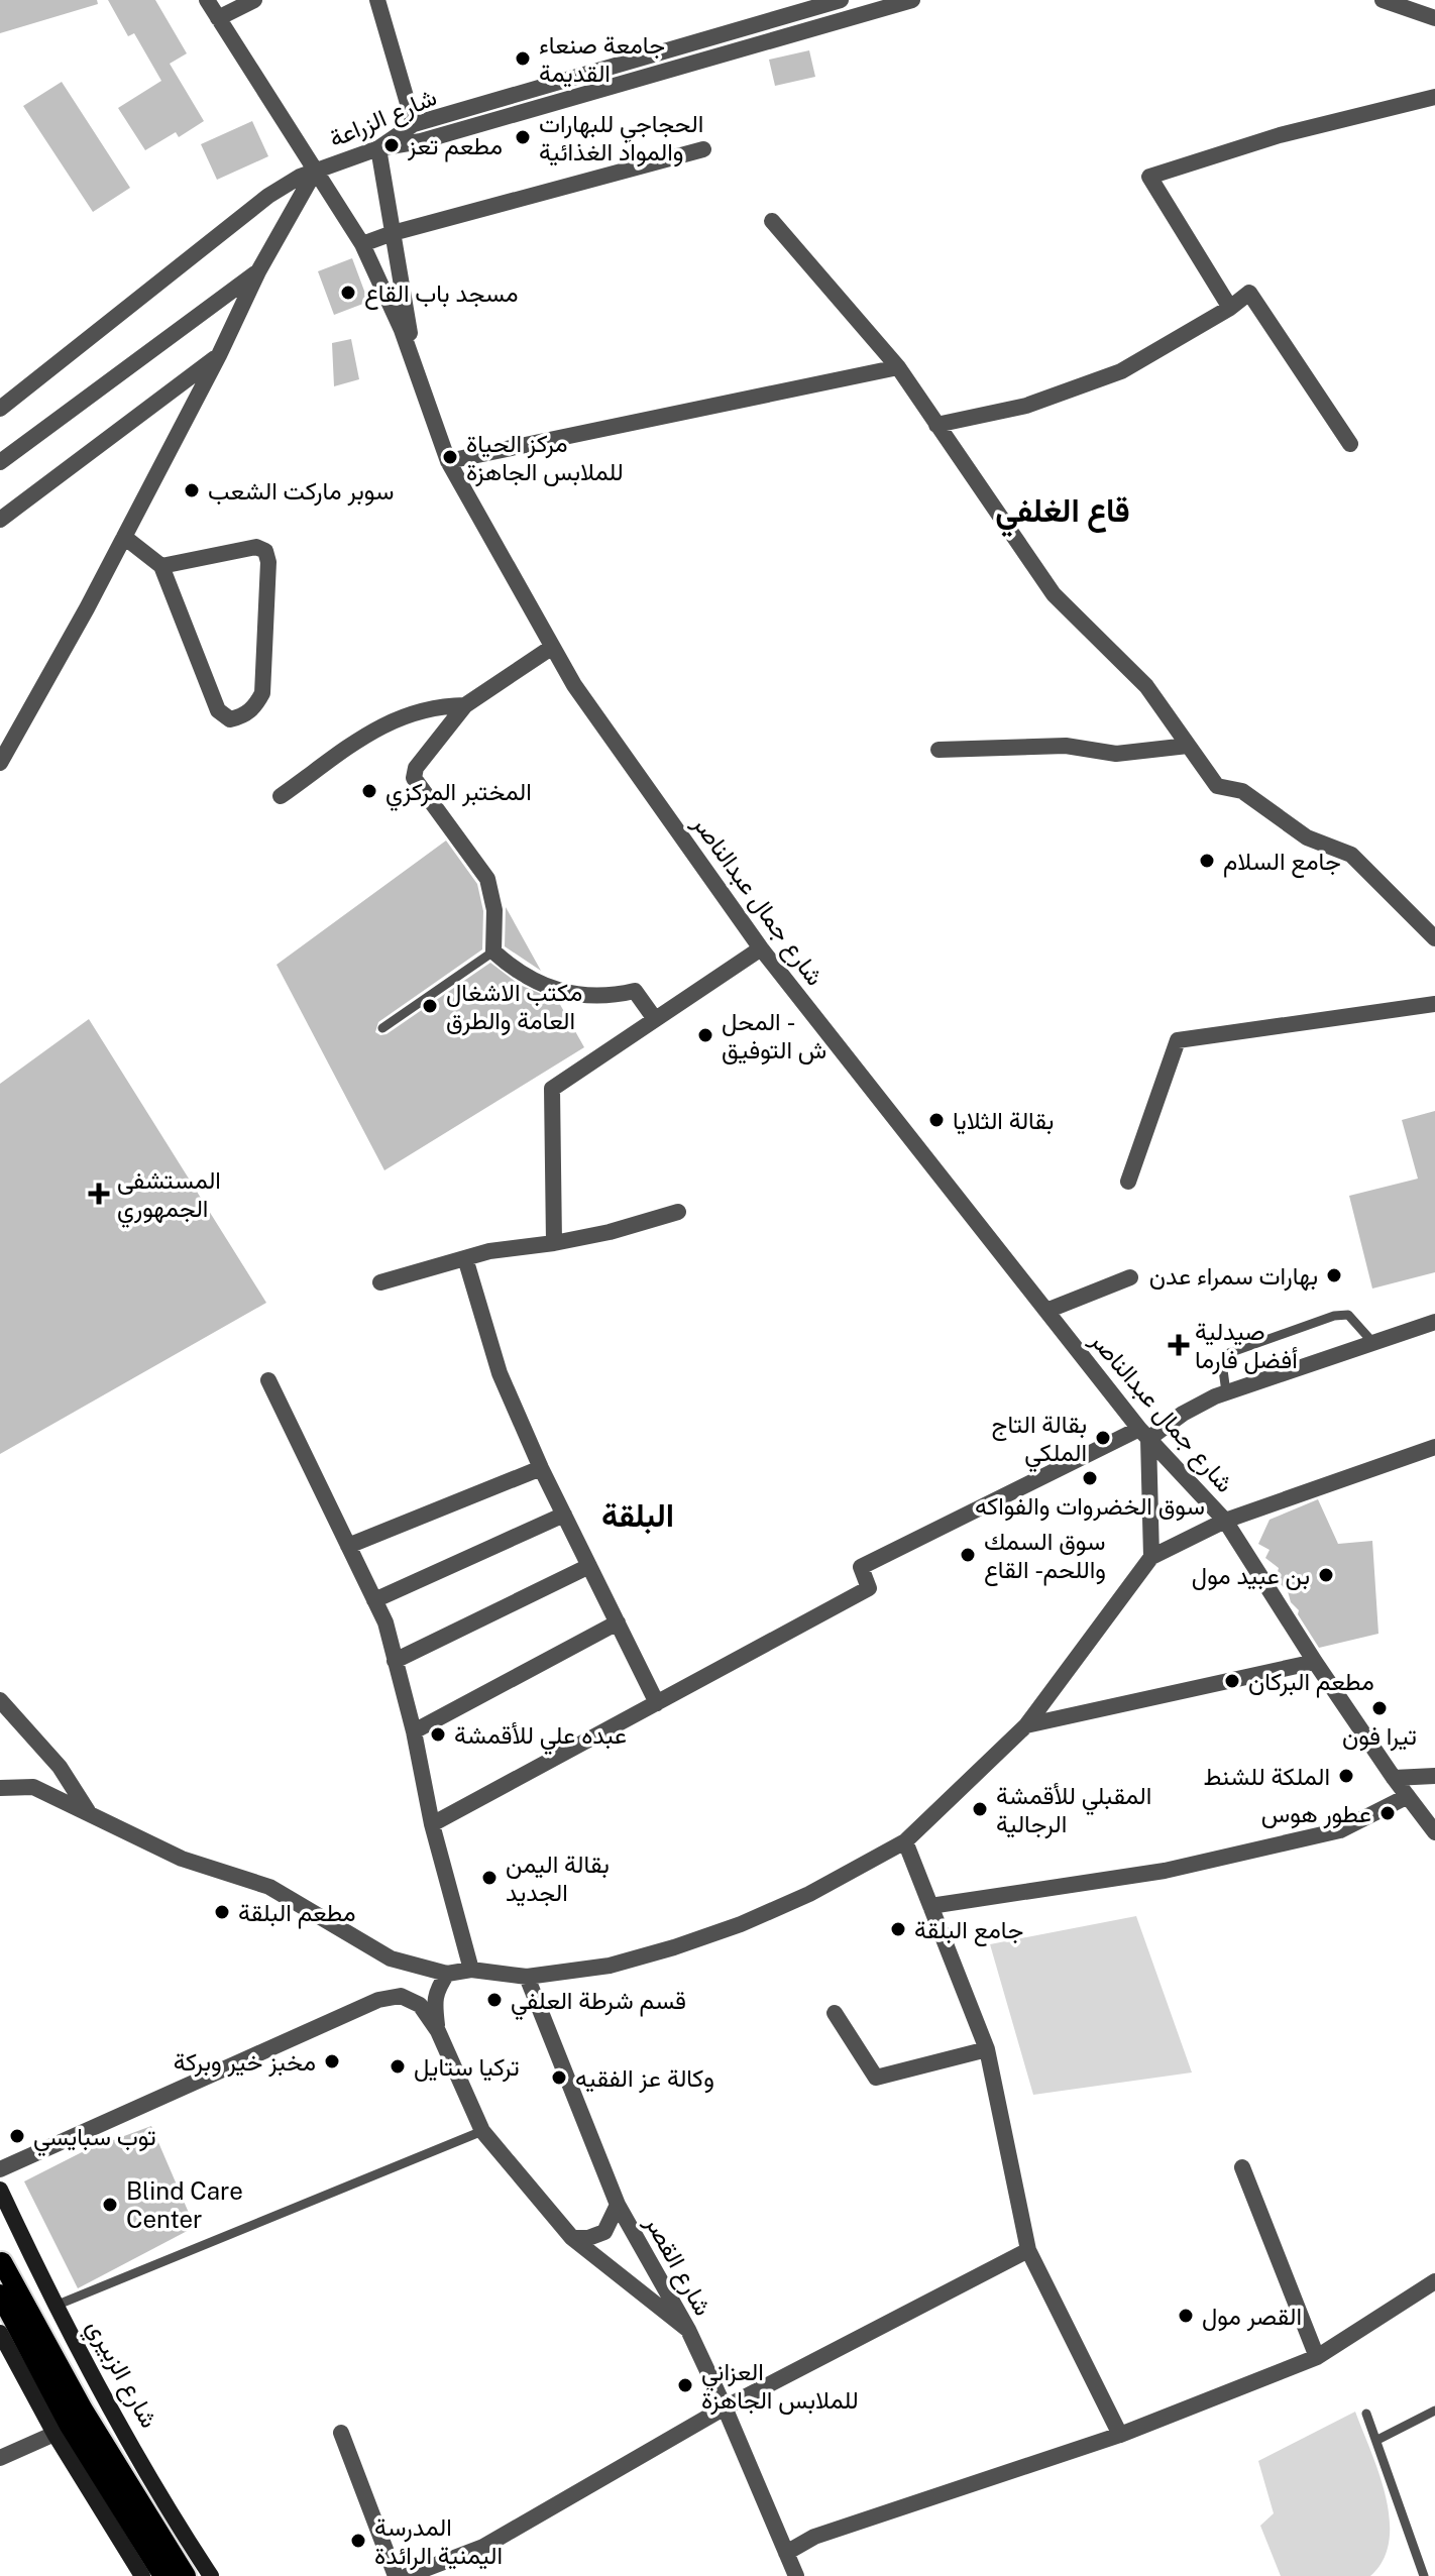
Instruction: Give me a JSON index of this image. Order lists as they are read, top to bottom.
{
  "streets": {
    "main road": ["شارع الزبيري"],
    "street": ["شارع الزراعة", "شارع جمال عبدالناصر", "شارع القصر"]
  },
  "crossings": [
    ["شارع الزراعة", "شارع جمال عبدالناصر"]
  ],
  "districts": ["قاع الغلفي", "البلقة"],
  "places": {
    "other": [
      "جامعة صنعاء القديمة",
      "الحجاجي للبهارات والمواد الغذائية",
      "مطعم تعز",
      "مسجد باب القاع",
      "مركز الحياة للملابس الجاهزة",
      "سوبر ماركت الشعب",
      "المختبر المركزي",
      "جامع السلام",
      "مكتب الاشغال العامة والطرق",
      "المحل - ش التوفيق",
      "بقالة الثلايا",
      "بهارات سمراء عدن",
      "بقالة التاج الملكي",
      "سوق الخضروات والفواكه",
      "سوق السمك واللحم - القاع",
      "بن عبيد مول",
      "مطعم البركان",
      "تيرا فون",
      "عبده علي للأقمشة",
      "الملكة للشنط",
      "المقبلي للأقمشة الرجالية",
      "عطور هوس",
      "بقالة اليمن الجديد",
      "مطعم البلقة",
      "جامع البلقة",
      "قسم شرطة العلفي",
      "مخبز خير وبركة",
      "تركيا ستايل",
      "وكالة عز الفقيه",
      "توب سبايسي",
      "Blind Care Center",
      "القصر مول",
      "العزاني للملابس الجاهزة",
      "المدرسة اليمنية الرائدة"
    ],
    "health": ["المستشفى الجمهوري", "صيدلية أفضل فارما"]
  }
}
